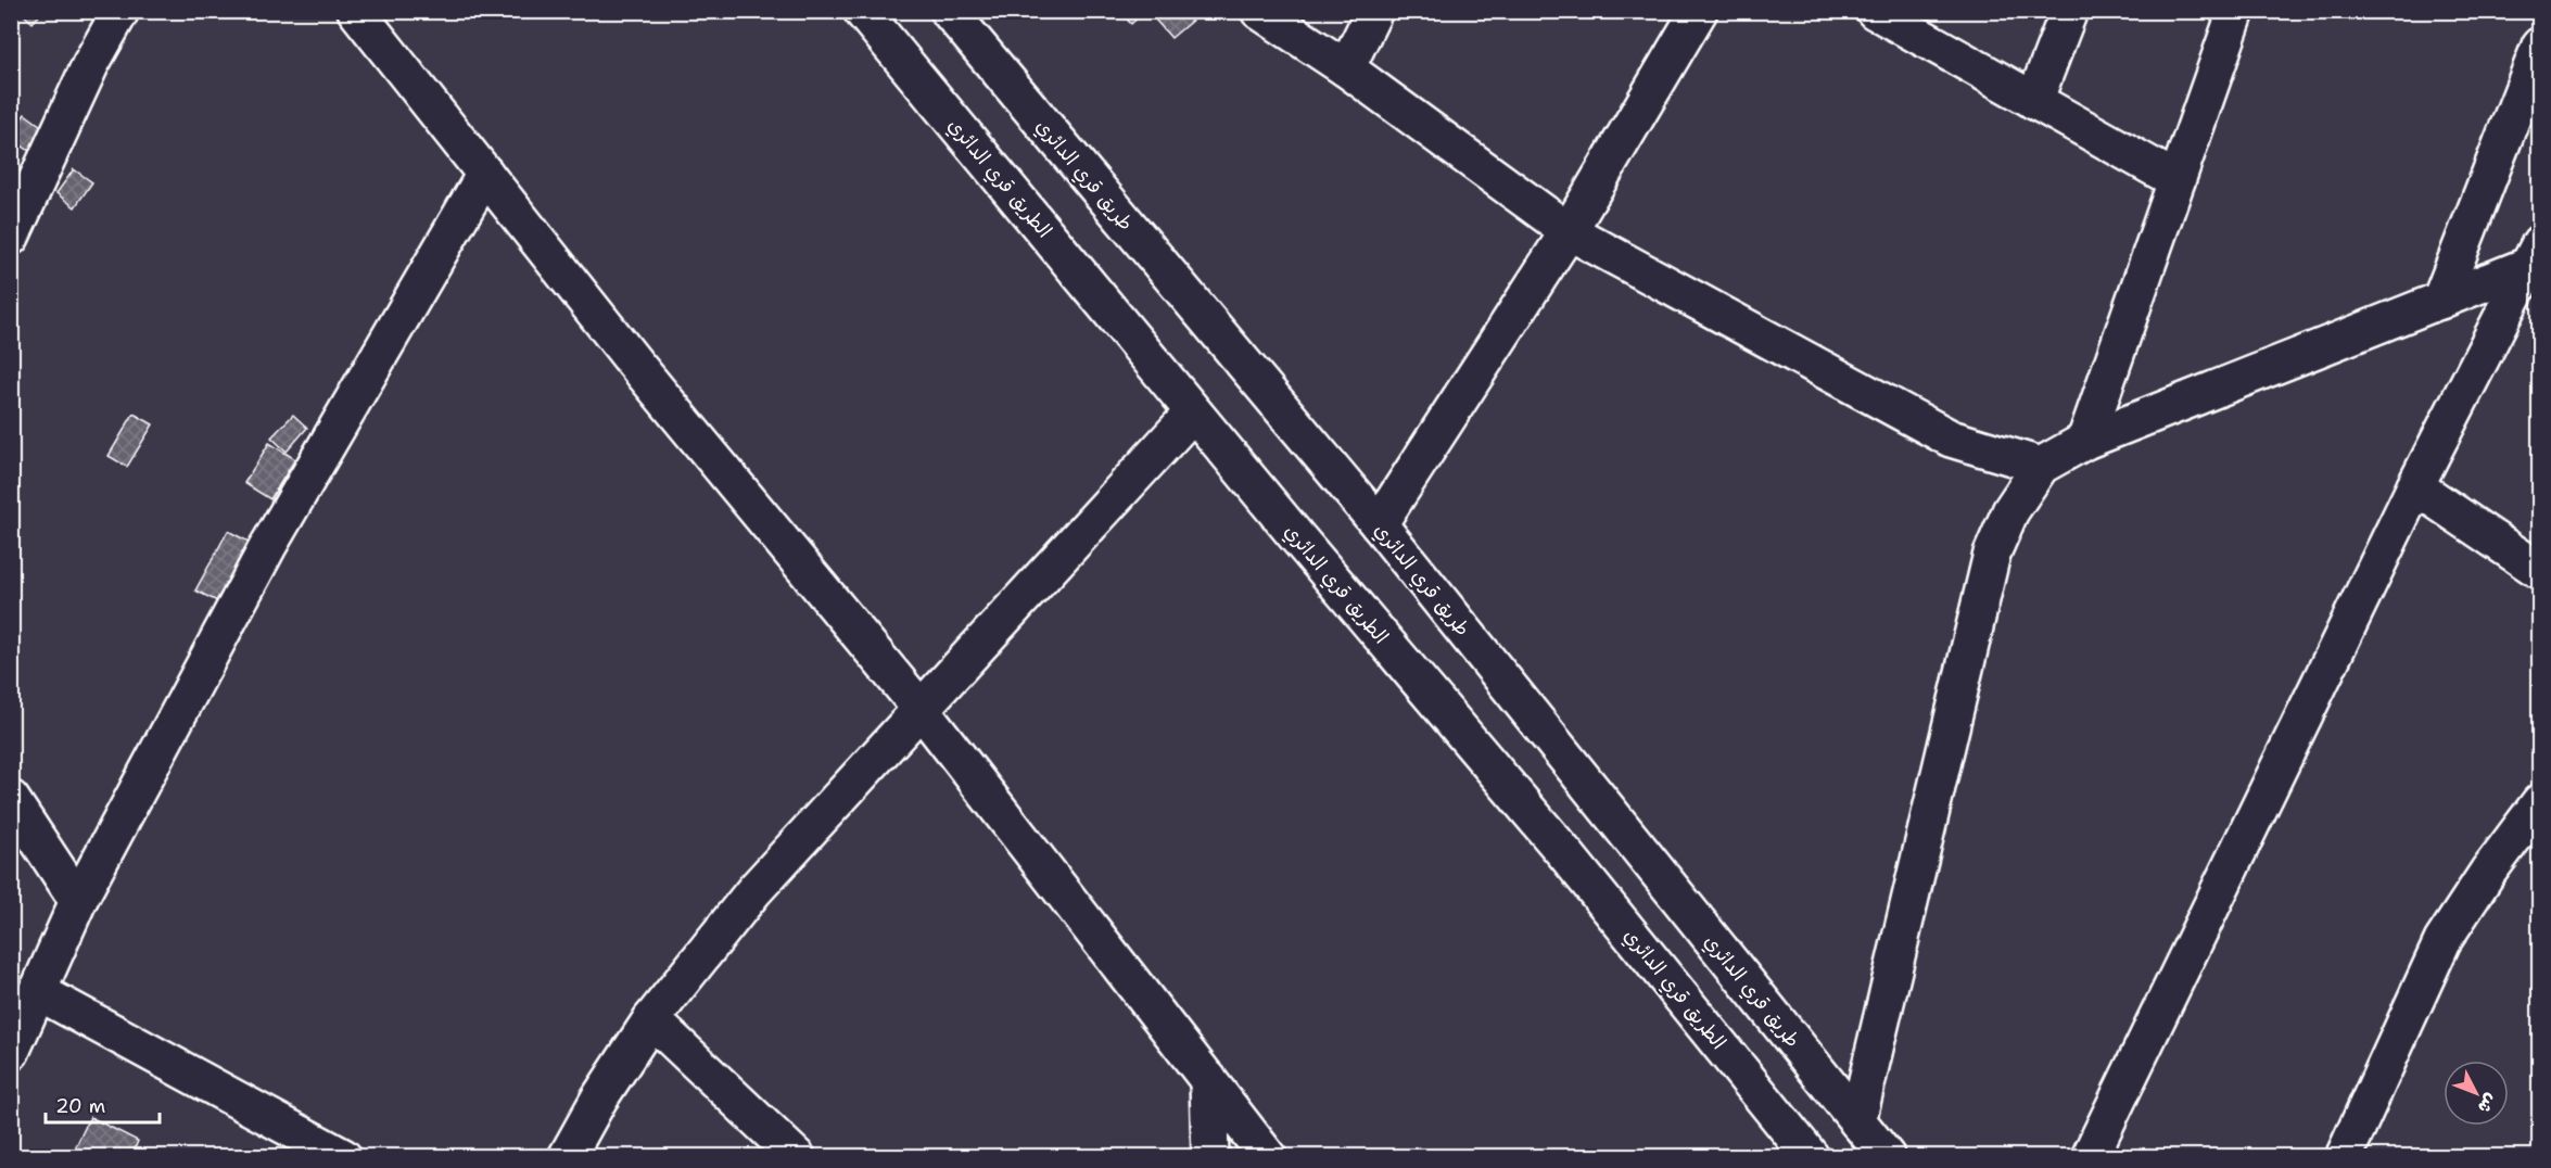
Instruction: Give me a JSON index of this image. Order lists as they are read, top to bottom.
{
  "streets": {
    "main road": ["طريق قري الدائري", "الطريق قري الدائري"]
  },
  "scale_bar": "20 m",
  "north": "bottom right"
}
